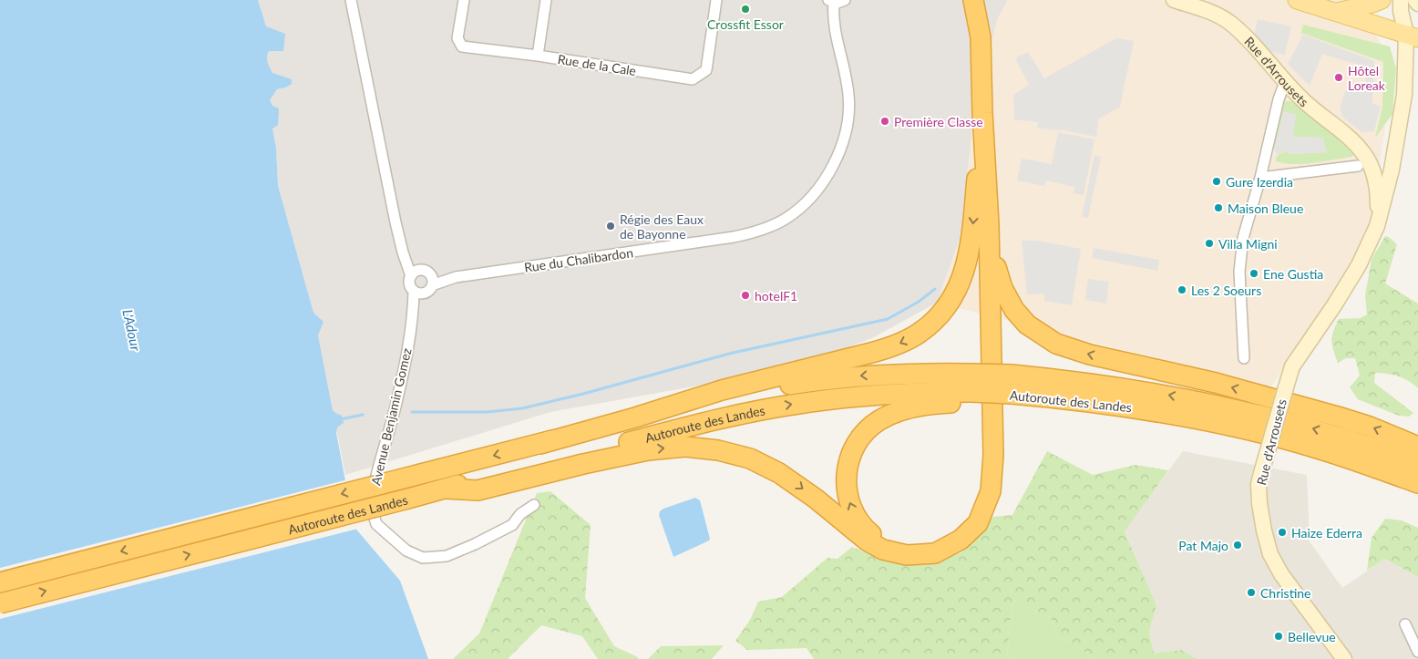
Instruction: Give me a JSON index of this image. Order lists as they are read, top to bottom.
{
  "streets": {
    "highway": ["Autoroute des Landes"],
    "main road": ["Rue d'Arrousets"],
    "street": ["Rue de la Cale", "Rue du Chalibardon", "Avenue Benjamin Gomez"]
  },
  "crossings": [
    ["Rue du Chalibardon", "Avenue Benjamin Gomez"]
  ],
  "water": ["L'Adour"],
  "places": [
    "Crossfit Essor",
    "Hôtel Loreak",
    "Première Classe",
    "Gure Izerdia",
    "Maison Bleue",
    "Régie des Eaux de Bayonne",
    "Villa Migni",
    "Ene Gustia",
    "Les 2 Soeurs",
    "hotelF1",
    "Haize Ederra",
    "Pat Majo",
    "Christine",
    "Bellevue"
  ]
}
